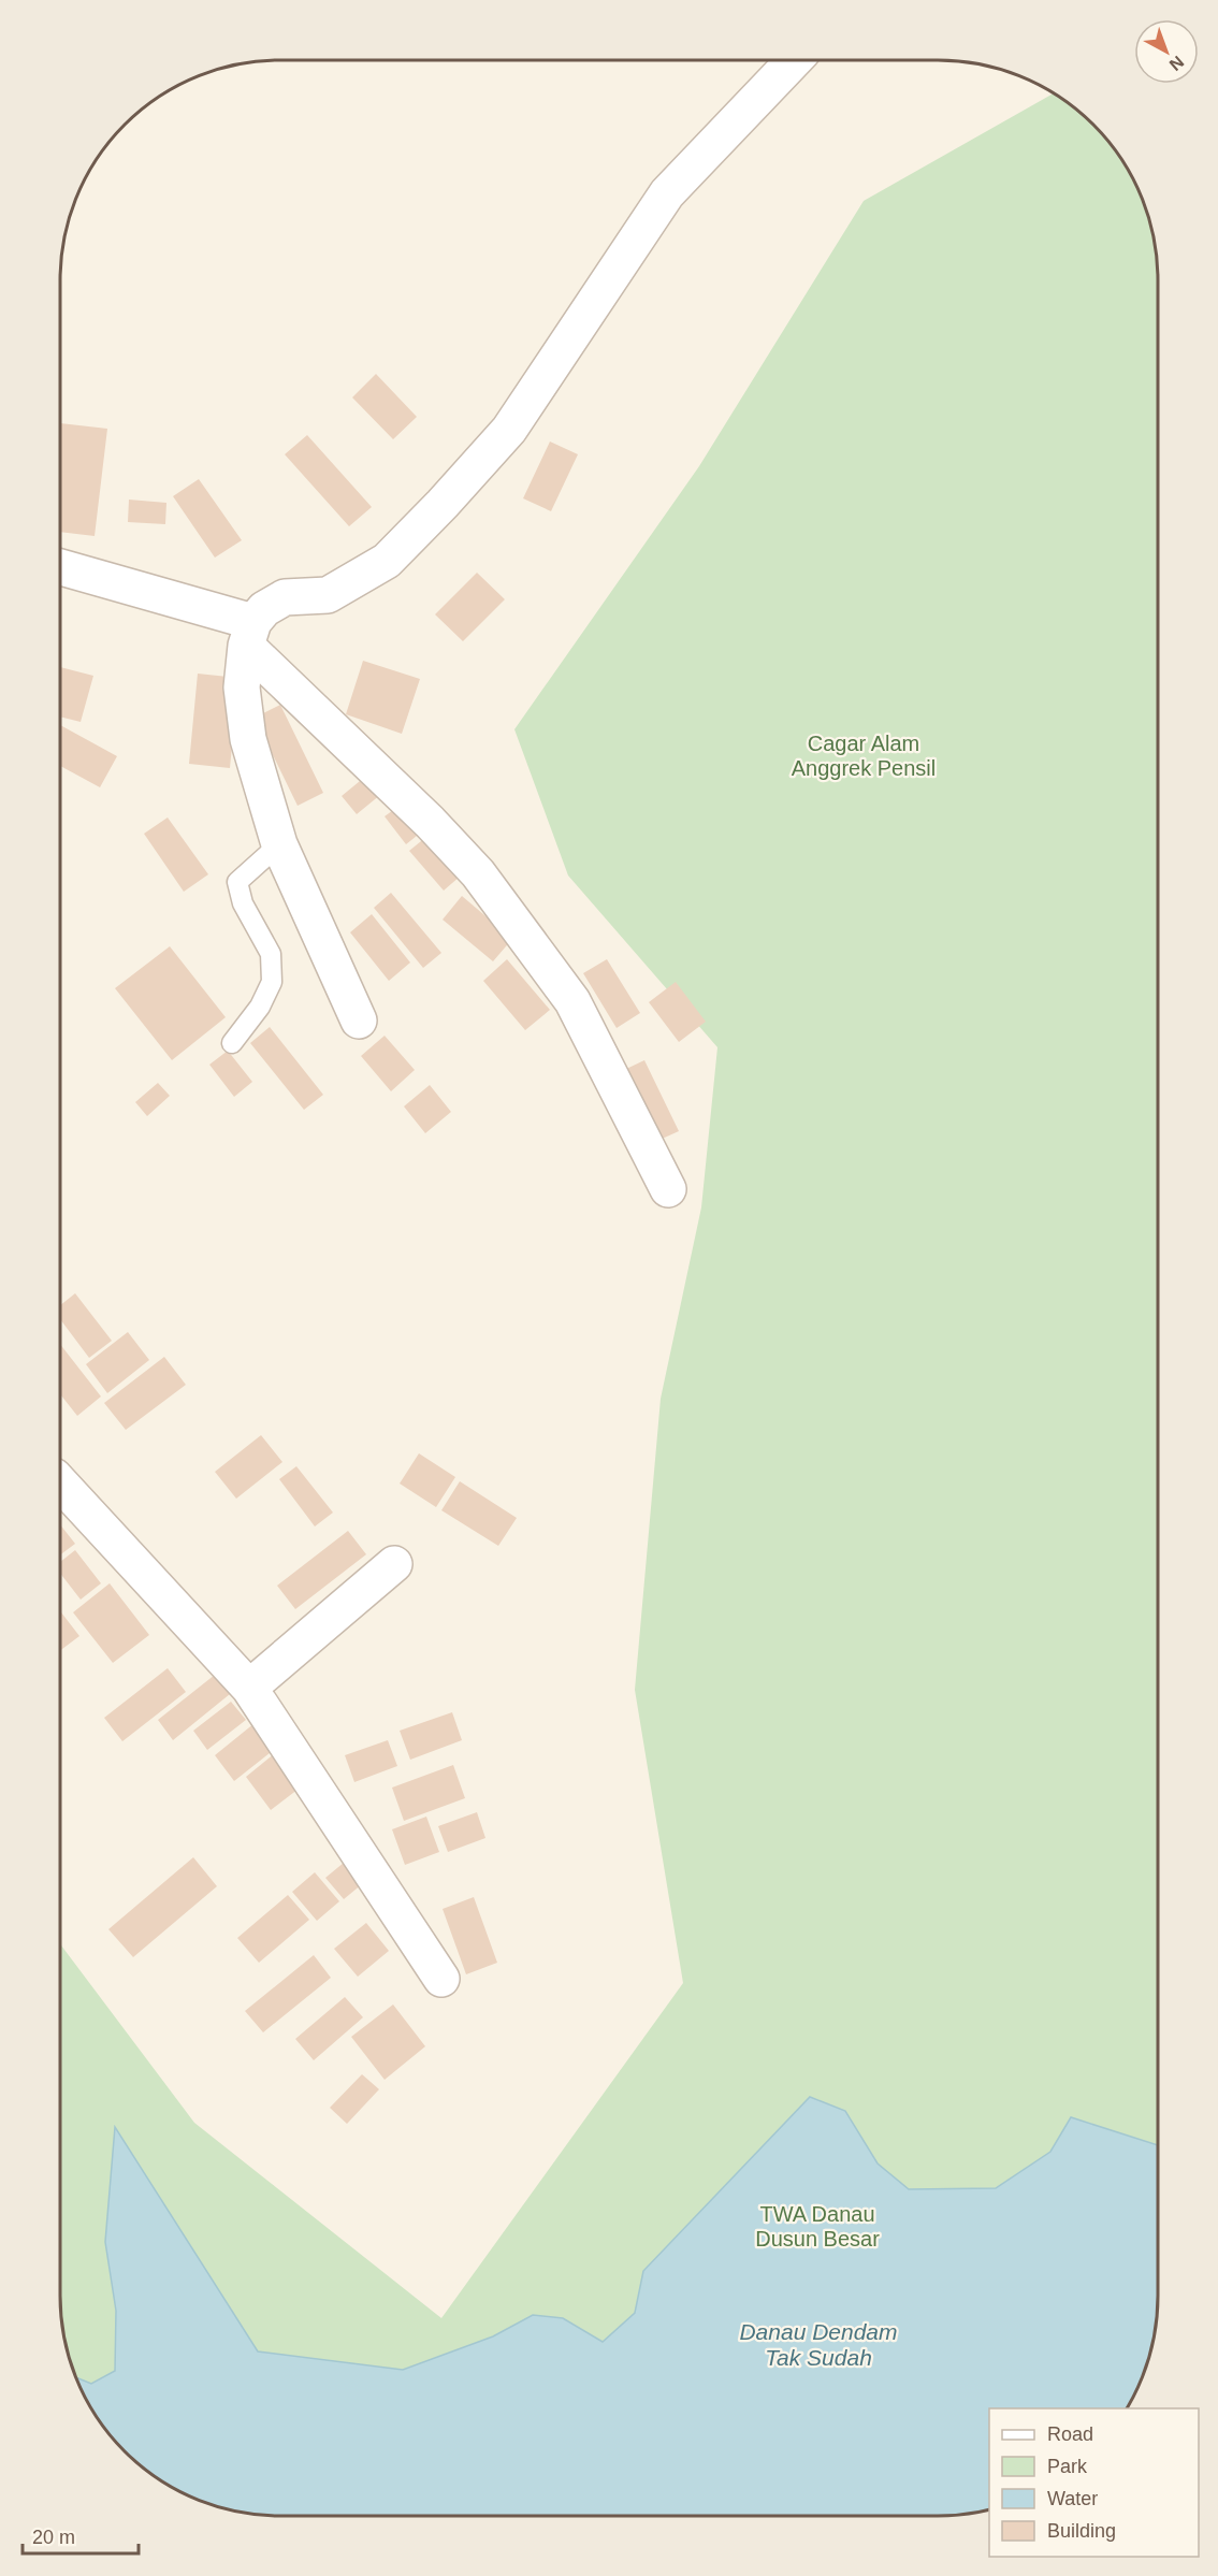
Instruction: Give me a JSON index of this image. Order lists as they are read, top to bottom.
{
  "water": ["Danau Dendam Tak Sudah"],
  "parks": ["Cagar Alam Anggrek Pensil", "TWA Danau Dusun Besar"],
  "legend": [
    "Road",
    "Park",
    "Water",
    "Building"
  ],
  "scale_bar": "20 m",
  "north": "bottom right"
}
